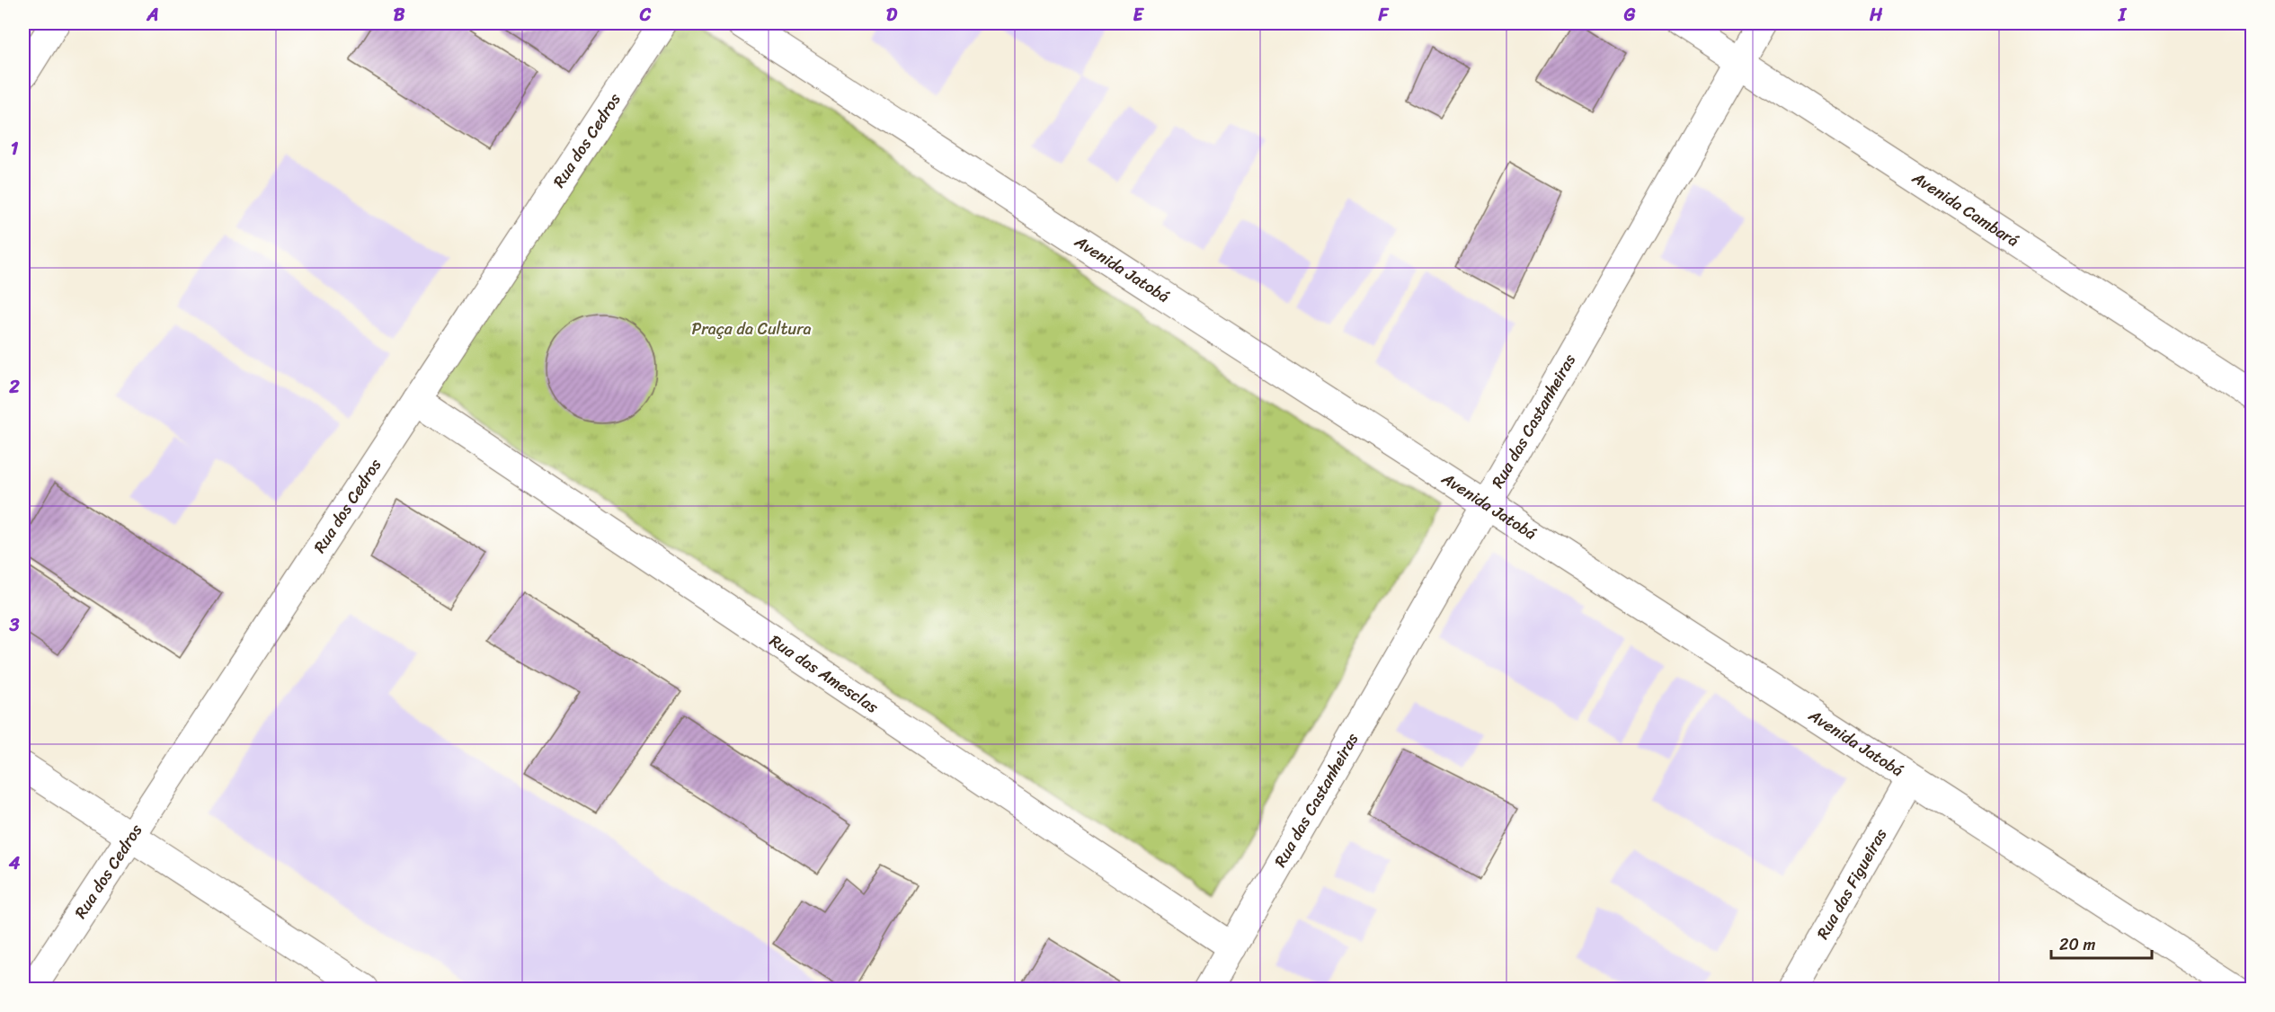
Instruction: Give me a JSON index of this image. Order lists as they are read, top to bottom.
{
  "streets": {
    "street": [
      "Rua dos Cedros",
      "Avenida Cambará",
      "Avenida Jatobá",
      "Rua das Castanheiras",
      "Rua das Amesclas",
      "Rua das Figueiras"
    ]
  },
  "crossings": [
    ["Rua dos Cedros", "Rua das Amesclas"],
    ["Avenida Cambará", "Rua das Castanheiras"],
    ["Avenida Jatobá", "Rua das Castanheiras"],
    ["Avenida Jatobá", "Rua das Figueiras"],
    ["Rua das Castanheiras", "Rua das Amesclas"]
  ],
  "parks": ["Praça da Cultura"],
  "scale_bar": "20 m",
  "grid": {
    "columns": [
      "A",
      "B",
      "C",
      "D",
      "E",
      "F",
      "G",
      "H",
      "I"
    ],
    "rows": [
      "1",
      "2",
      "3",
      "4"
    ]
  }
}
